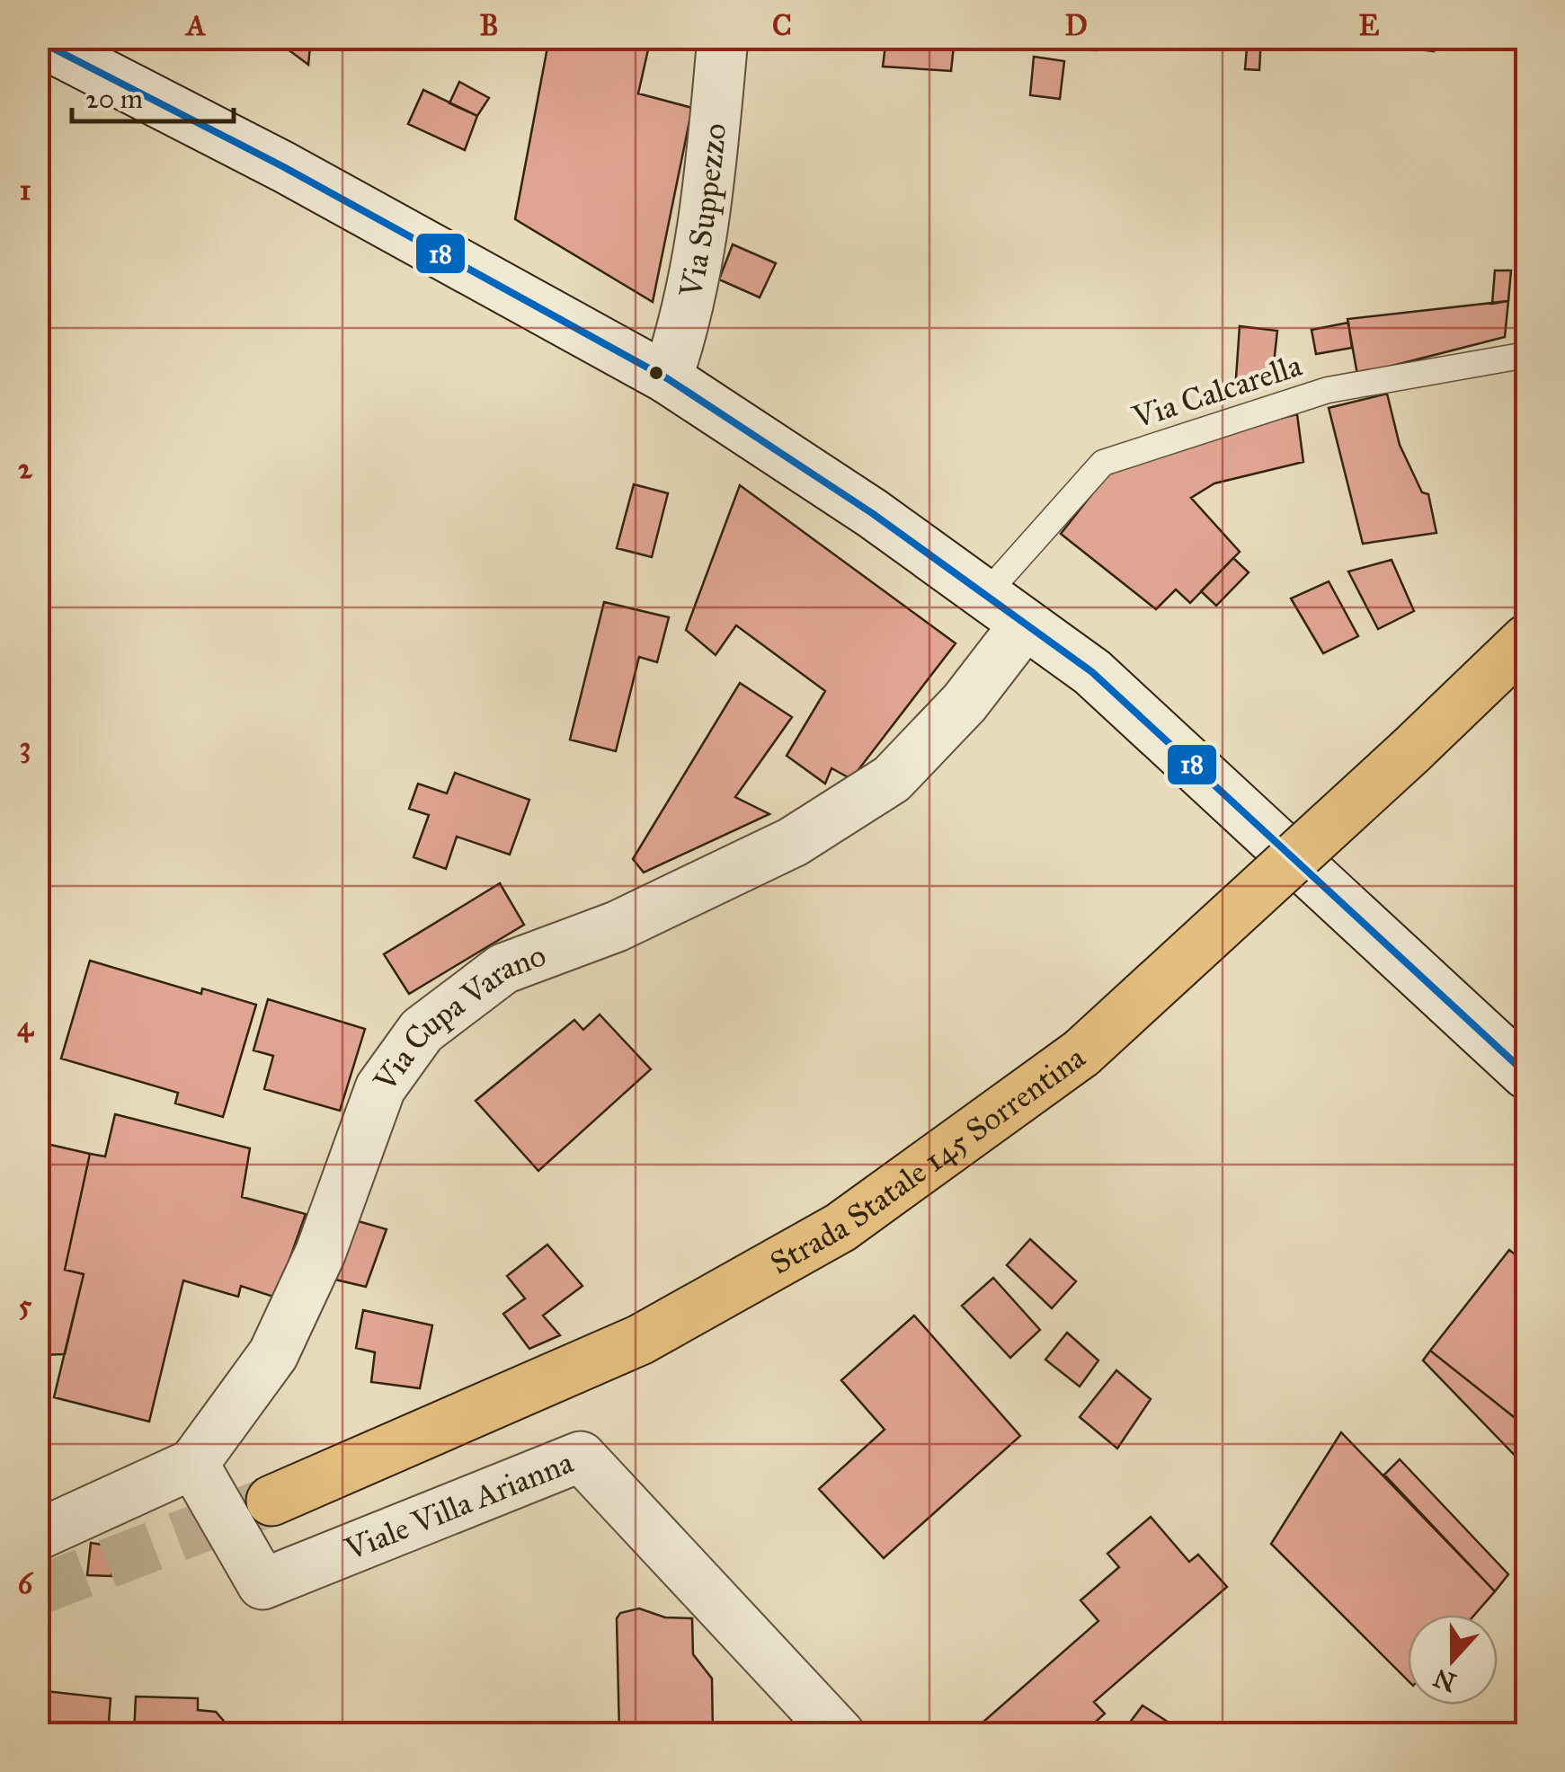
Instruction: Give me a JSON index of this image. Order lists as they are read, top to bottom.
{
  "streets": {
    "highway": ["Strada Statale 145 Sorrentina"],
    "street": ["Via Suppezzo", "Via Cupa Varano", "Viale Villa Arianna"],
    "lane": ["Via Calcarella"]
  },
  "crossings": [
    ["Via Cupa Varano", "Viale Villa Arianna"]
  ],
  "lines": ["transit line 18"],
  "scale_bar": "20 m",
  "north": "bottom",
  "grid": {
    "columns": [
      "A",
      "B",
      "C",
      "D",
      "E"
    ],
    "rows": [
      "1",
      "2",
      "3",
      "4",
      "5",
      "6"
    ]
  }
}
